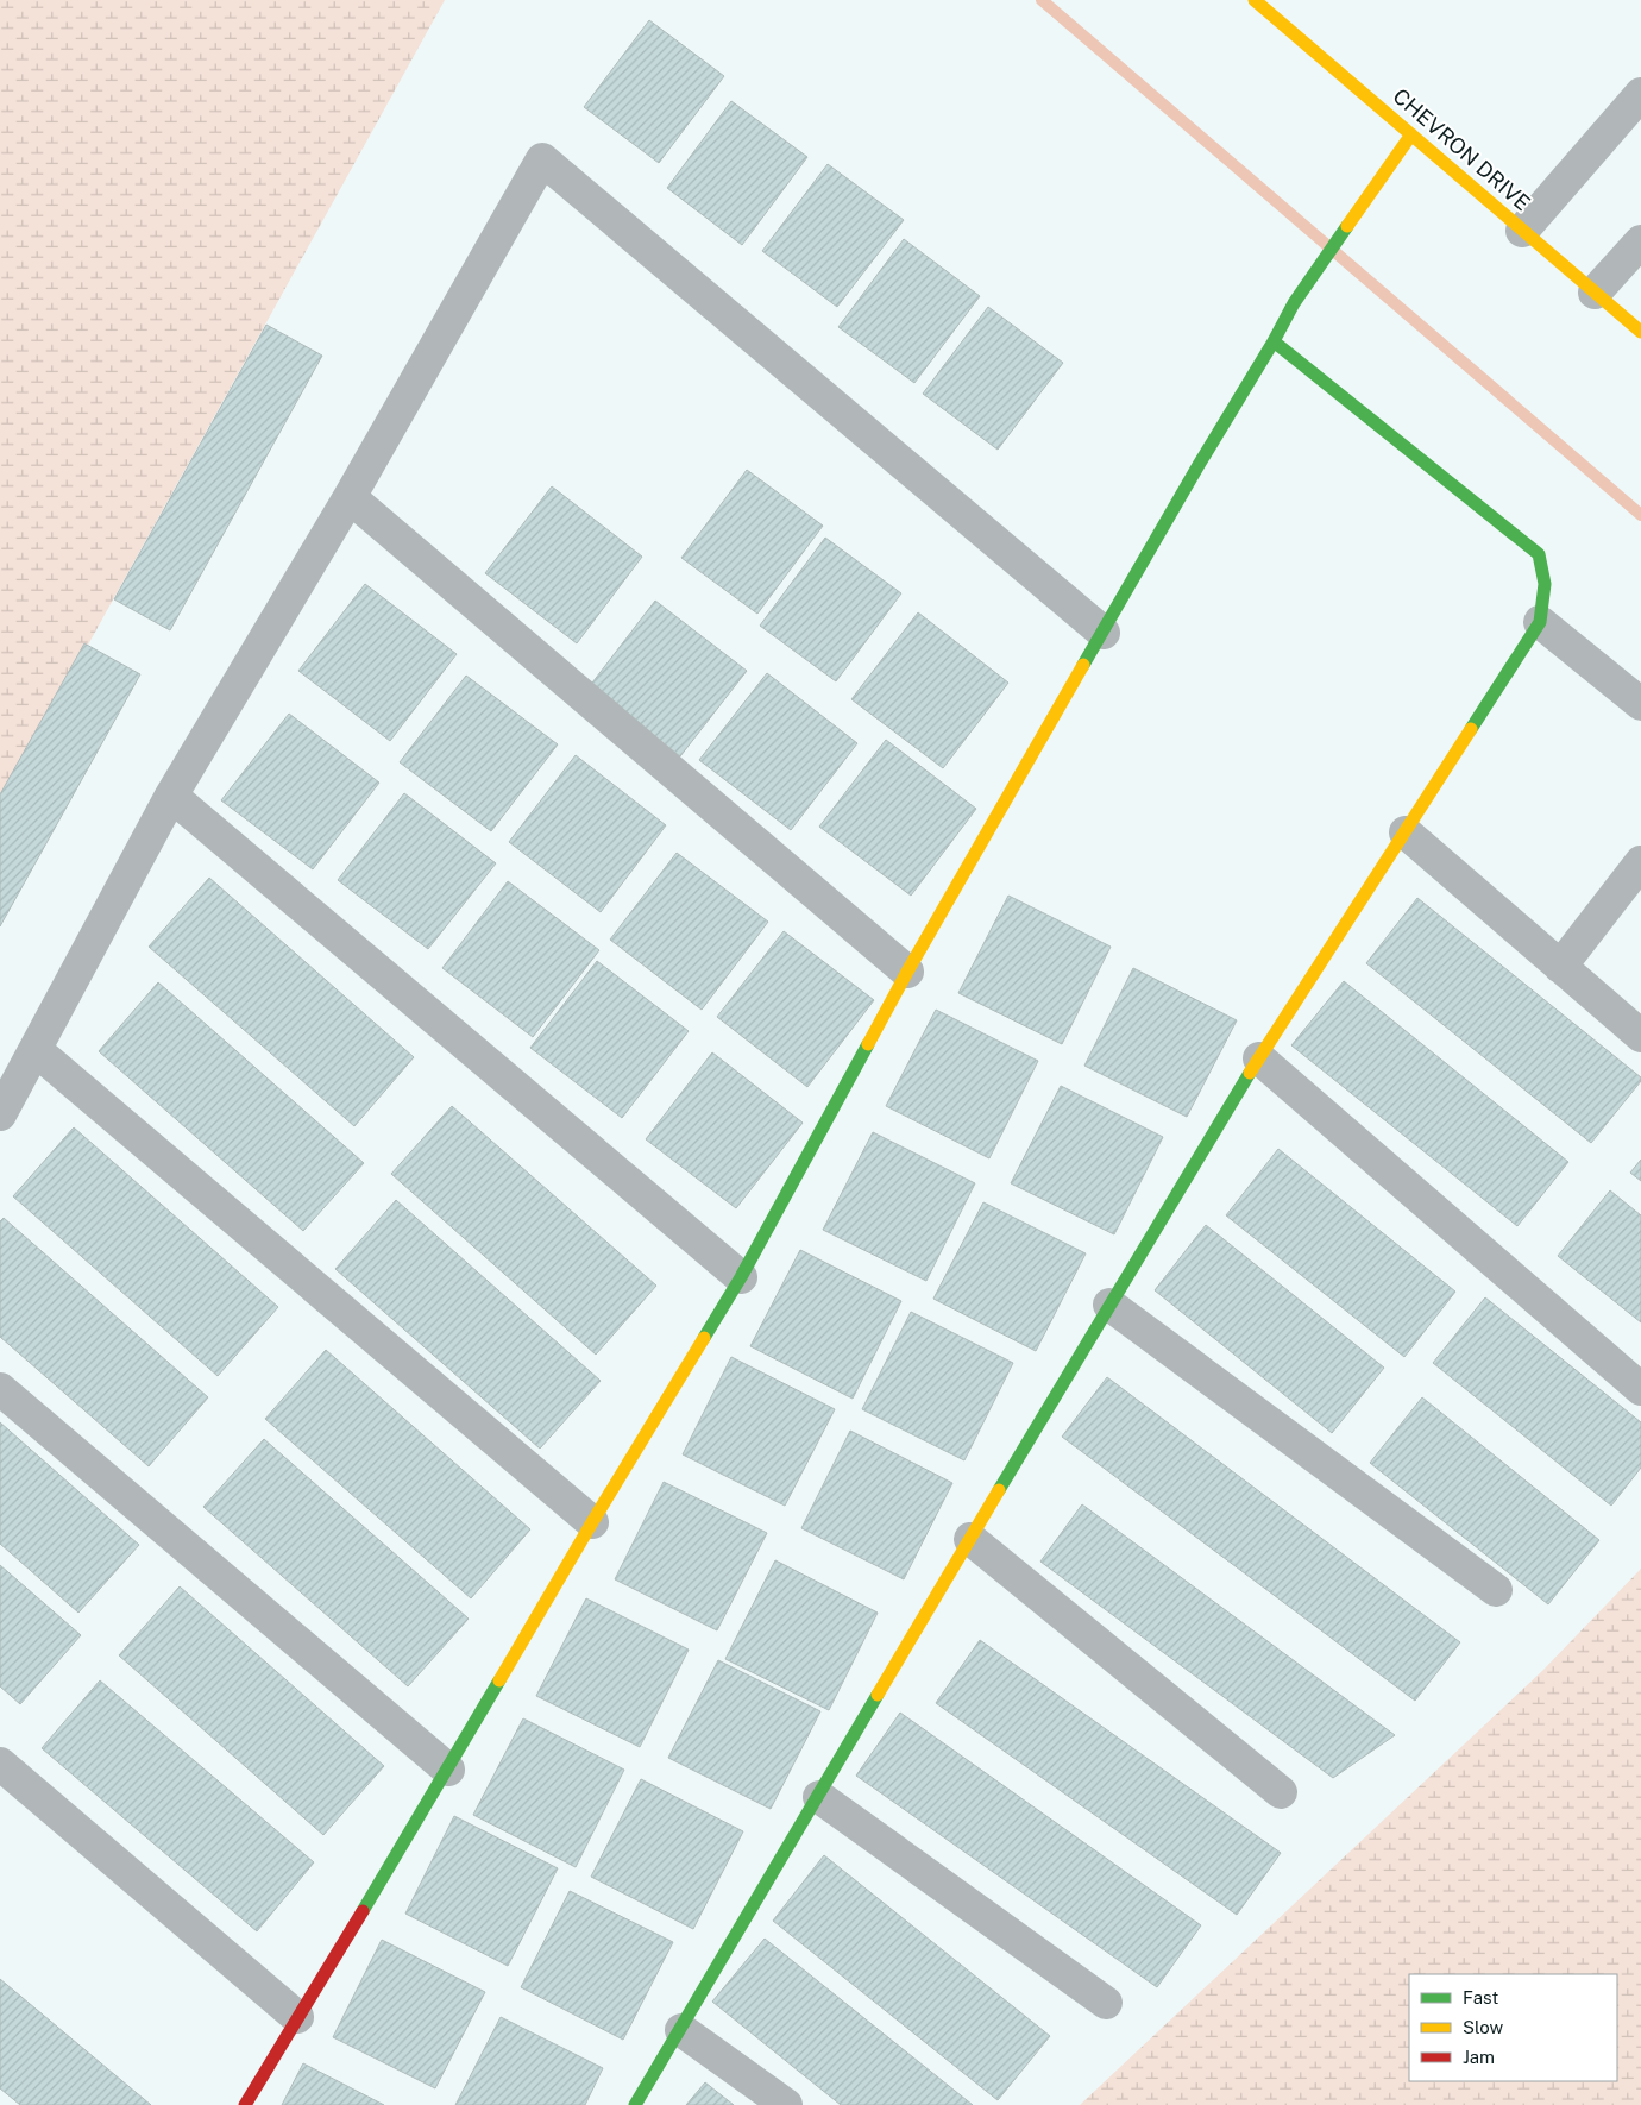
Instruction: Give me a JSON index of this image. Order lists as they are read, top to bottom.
{
  "streets": {
    "street": ["CHEVRON DRIVE"]
  },
  "legend": ["Fast", "Slow", "Jam"]
}
